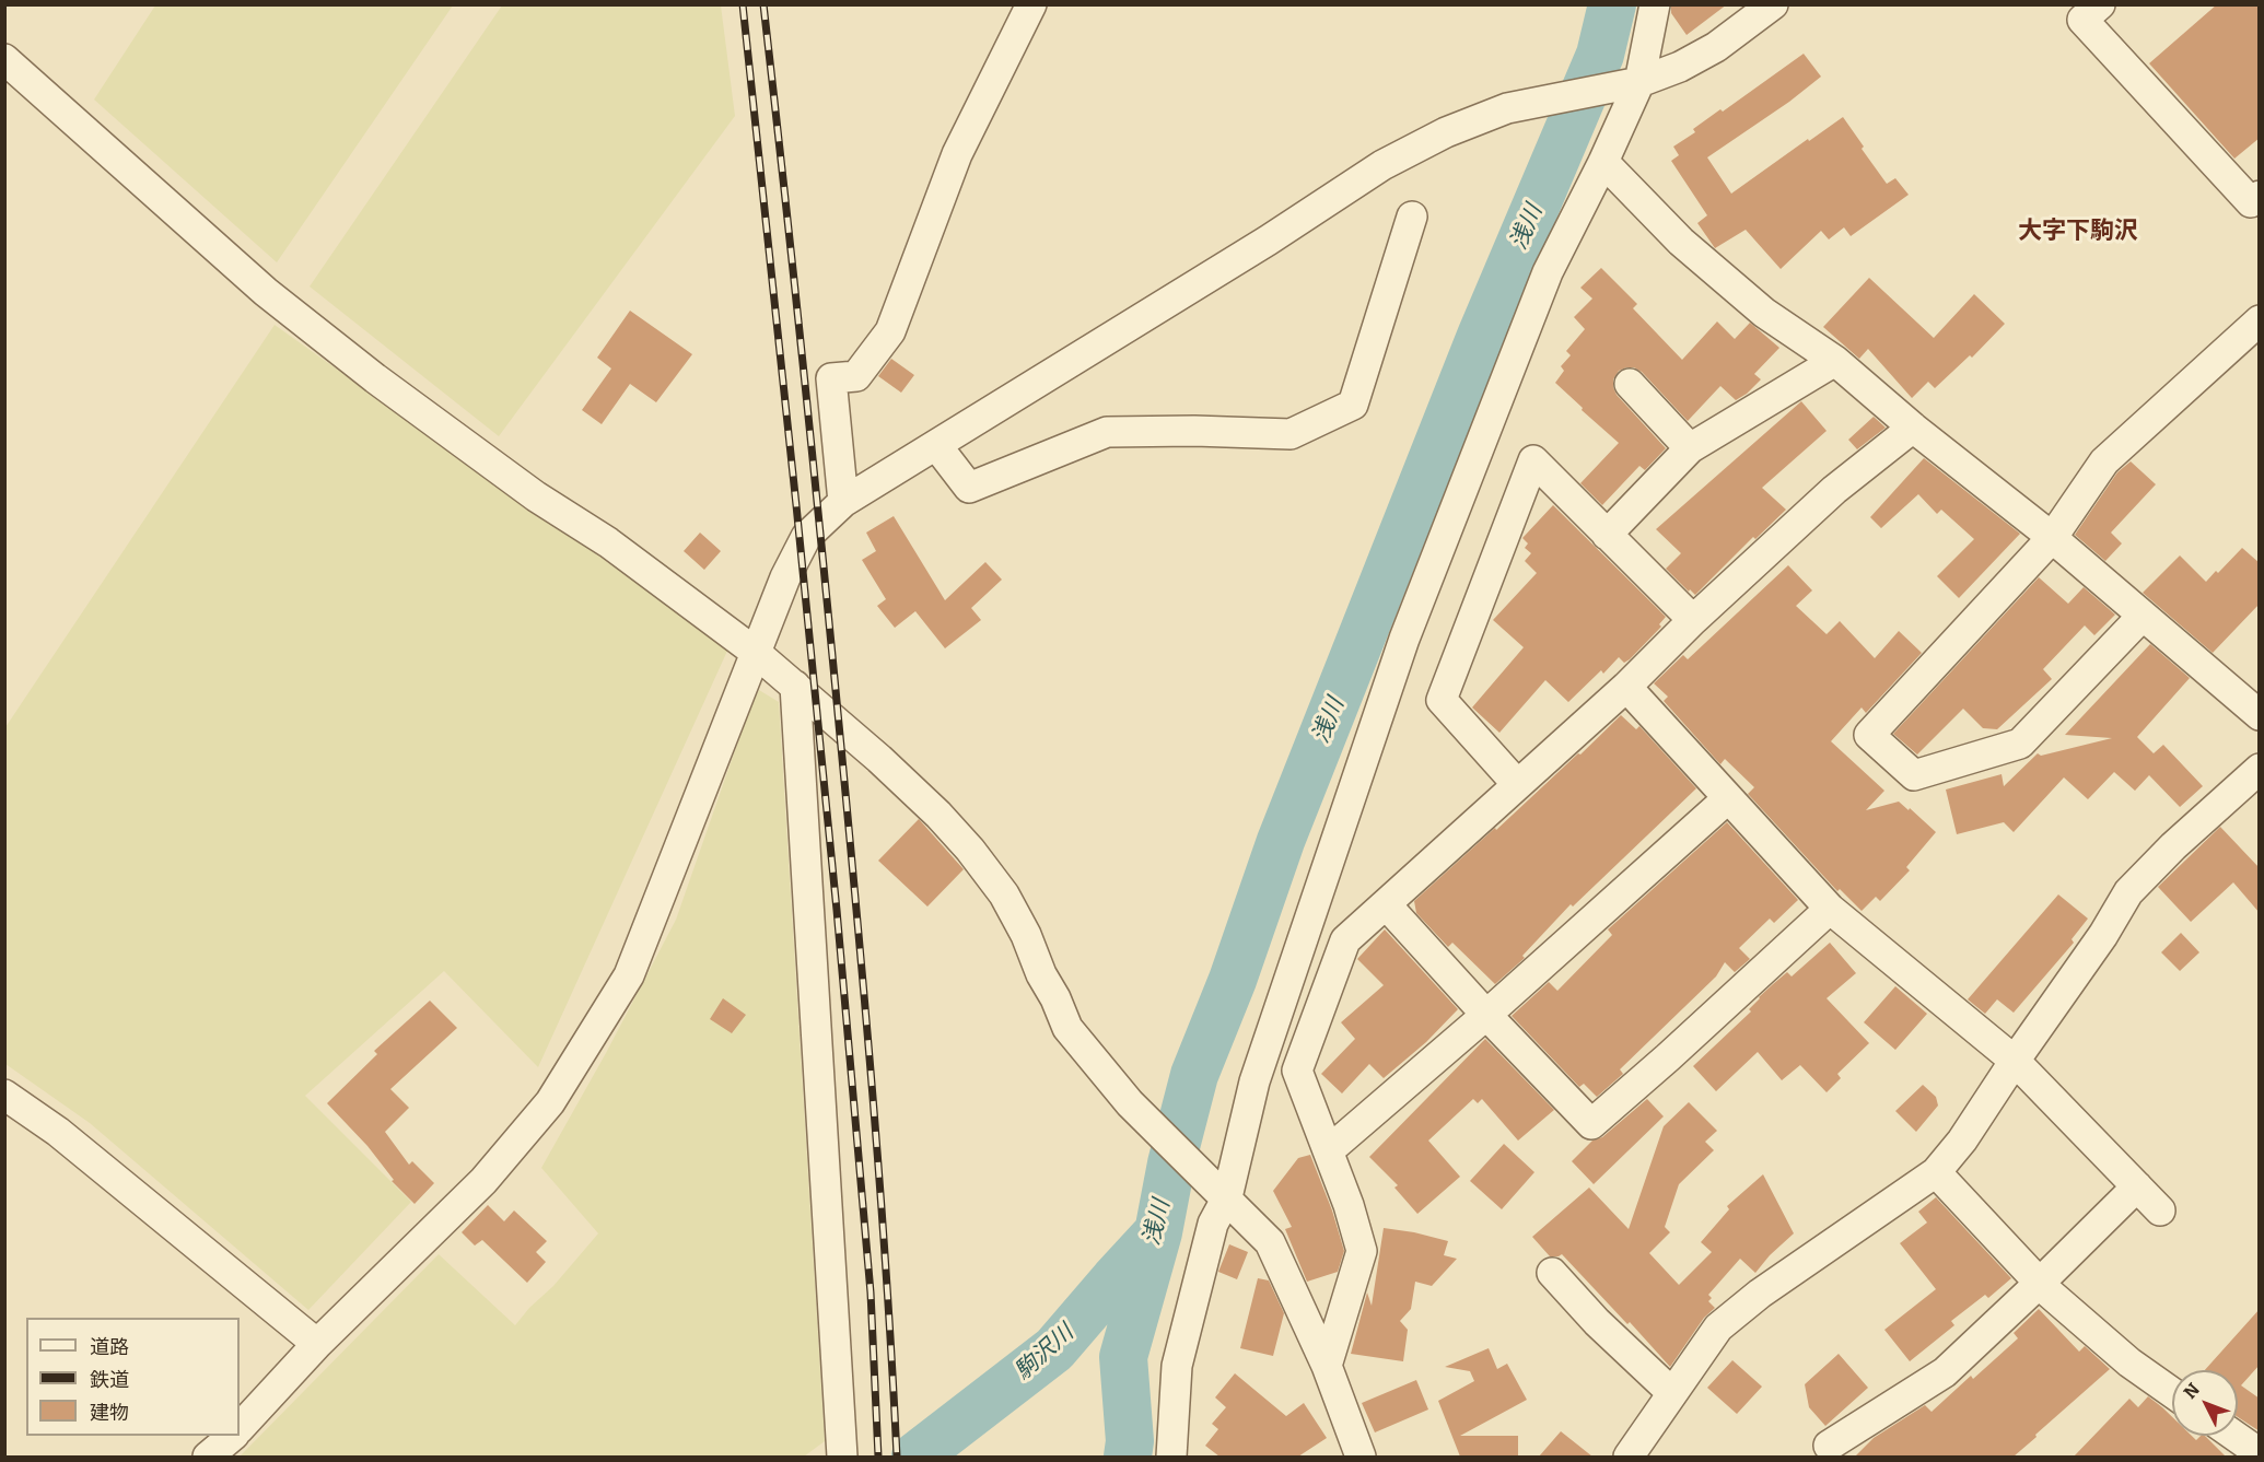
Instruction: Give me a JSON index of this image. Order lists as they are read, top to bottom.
{
  "districts": ["大字下駒沢"],
  "water": ["浅川", "駒沢川"],
  "legend": ["道路", "鉄道", "建物"],
  "north": "top left"
}
